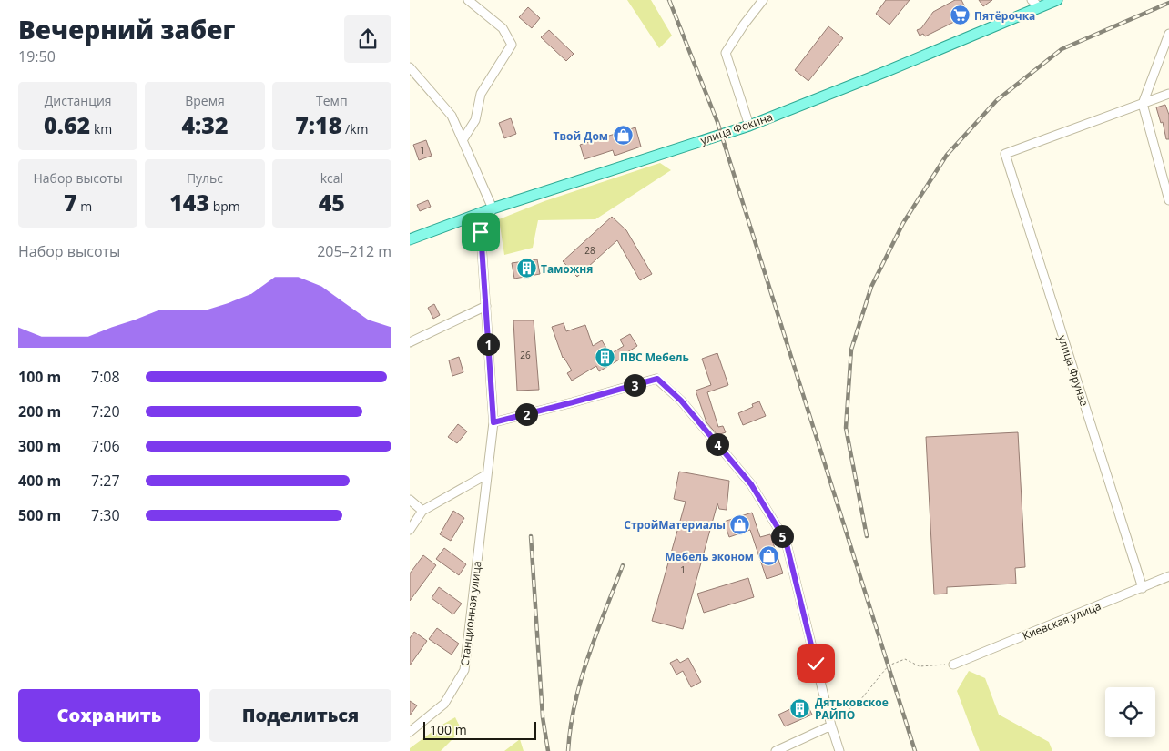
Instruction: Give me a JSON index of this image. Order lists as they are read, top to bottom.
{
  "streets": {
    "main road": ["улица Фокина"],
    "street": ["улица Фрунзе", "Станционная улица", "Киевская улица"]
  },
  "crossings": [
    ["улица Фокина", "Станционная улица"],
    ["улица Фрунзе", "Киевская улица"]
  ],
  "places": {
    "supermarket": ["Пятёрочка"],
    "shop": ["Твой Дом", "СтройМатериалы", "Мебель эконом"],
    "building": ["Таможня", "ПВС Мебель", "Дятьковское РАЙПО"]
  },
  "house_numbers": [
    "1",
    "28",
    "26",
    "1"
  ],
  "scale_bar": "100 m",
  "page": {
    "heading": ["Вечерний забег", "19:50"],
    "stats": [
      ["Дистанция", "0.62 km"],
      ["Время", "4:32"],
      ["Темп", "7:18 /km"],
      ["Набор высоты", "7 m"],
      ["Пульс", "143 bpm"],
      ["kcal", "45"]
    ],
    "chart": ["Набор высоты", "205–212 m"],
    "pins": [
      "1",
      "3",
      "2",
      "4",
      "5"
    ],
    "list": [
      {
        "name": "100 m",
        "note": "7:08"
      },
      {
        "name": "200 m",
        "note": "7:20"
      },
      {
        "name": "300 m",
        "note": "7:06"
      },
      {
        "name": "400 m",
        "note": "7:27"
      },
      {
        "name": "500 m",
        "note": "7:30"
      }
    ],
    "buttons": ["Сохранить", "Поделиться"],
    "scale": "100 m"
  }
}
